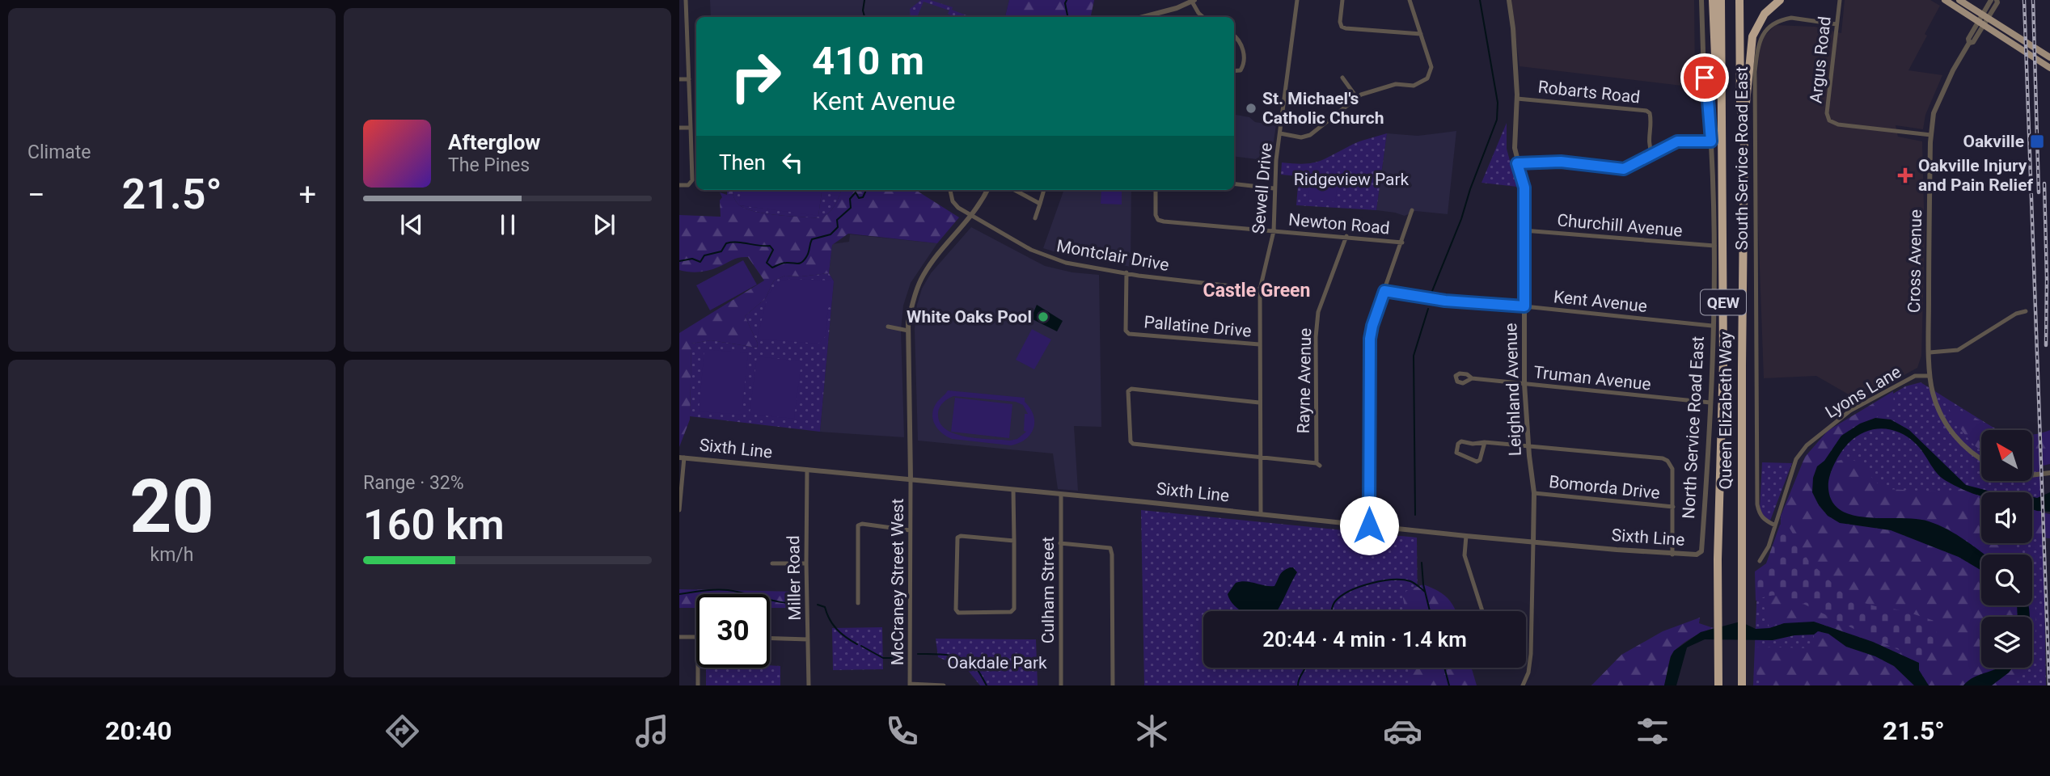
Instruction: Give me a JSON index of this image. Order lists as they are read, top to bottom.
{
  "streets": {
    "highway": ["QEW", "Queen Elizabeth Way"],
    "street": [
      "Argus Road",
      "Robarts Road",
      "South Service Road East",
      "Sewell Drive",
      "Newton Road",
      "Churchill Avenue",
      "Montclair Drive",
      "Cross Avenue",
      "Kent Avenue",
      "Pallatine Drive",
      "Truman Avenue",
      "Rayne Avenue",
      "Leighland Avenue",
      "Lyons Lane",
      "North Service Road East",
      "Sixth Line",
      "Bomorda Drive",
      "Miller Road",
      "McCraney Street West",
      "Culham Street"
    ]
  },
  "crossings": [
    ["Argus Road", "South Service Road East"],
    ["Argus Road", "Cross Avenue"],
    ["Robarts Road", "Leighland Avenue"],
    ["South Service Road East", "Lyons Lane"],
    ["Sewell Drive", "Newton Road"],
    ["Sewell Drive", "Montclair Drive"],
    ["Sewell Drive", "Pallatine Drive"],
    ["Sewell Drive", "Rayne Avenue"],
    ["Sewell Drive", "Sixth Line"],
    ["Newton Road", "Rayne Avenue"],
    ["Churchill Avenue", "Leighland Avenue"],
    ["Churchill Avenue", "North Service Road East"],
    ["Montclair Drive", "Pallatine Drive"],
    ["Cross Avenue", "Lyons Lane"],
    ["Kent Avenue", "Leighland Avenue"],
    ["Kent Avenue", "North Service Road East"],
    ["Truman Avenue", "Leighland Avenue"],
    ["Truman Avenue", "North Service Road East"],
    ["Leighland Avenue", "Sixth Line"],
    ["Leighland Avenue", "Bomorda Drive"],
    ["North Service Road East", "Sixth Line"],
    ["Sixth Line", "Miller Road"],
    ["Sixth Line", "McCraney Street West"],
    ["Sixth Line", "Culham Street"]
  ],
  "districts": ["Castle Green"],
  "parks": ["Ridgeview Park", "Oakdale Park"],
  "places": {
    "other": ["St. Michael's Catholic Church", "White Oaks Pool"],
    "transit": ["Oakville"],
    "health": ["Oakville Injury and Pain Relief"]
  },
  "north": "top left",
  "page": {
    "tile": [
      "Climate",
      ["20", "km/h"],
      ["Range · 32%", "160 km"]
    ],
    "turn": ["410 m", "Kent Avenue"],
    "song": ["Afterglow", "The Pines"],
    "then": "Then",
    "heat": ["−", "21.5°", "+"],
    "limit": "30",
    "trip": "20:44 · 4 min · 1.4 km",
    "tabs": ["20:40", "21.5°"]
  }
}
